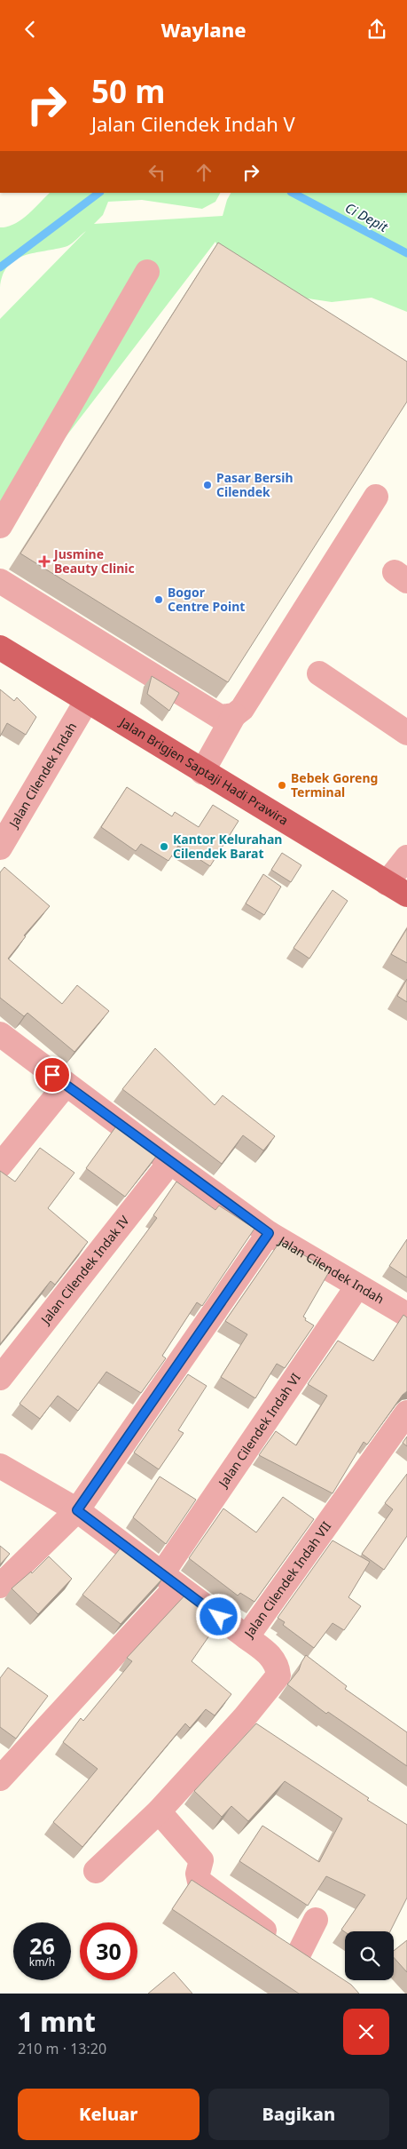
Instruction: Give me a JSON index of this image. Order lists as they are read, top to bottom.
{
  "streets": {
    "main road": ["Jalan Brigjen Saptaji Hadi Prawira"],
    "street": [
      "Jalan Cilendek Indah",
      "Jalan Cilendek Indak IV",
      "Jalan Cilendek Indah VI",
      "Jalan Cilendek Indah VII"
    ]
  },
  "crossings": [
    ["Jalan Brigjen Saptaji Hadi Prawira", "Jalan Cilendek Indah"],
    ["Jalan Cilendek Indah", "Jalan Cilendek Indak IV"],
    ["Jalan Cilendek Indah", "Jalan Cilendek Indah VI"]
  ],
  "water": ["Ci Depit"],
  "places": {
    "other": [
      "Pasar Bersih Cilendek",
      "Bogor Centre Point",
      "Bebek Goreng Terminal",
      "Kantor Kelurahan Cilendek Barat"
    ],
    "health": ["Jusmine Beauty Clinic"]
  },
  "page": {
    "header": "Waylane",
    "turn": ["50 m", "Jalan Cilendek Indah V"],
    "speed": "26 km/h",
    "limit": "30",
    "heading": ["1 mnt", "210 m · 13:20"],
    "buttons": ["Keluar", "Bagikan"]
  }
}
